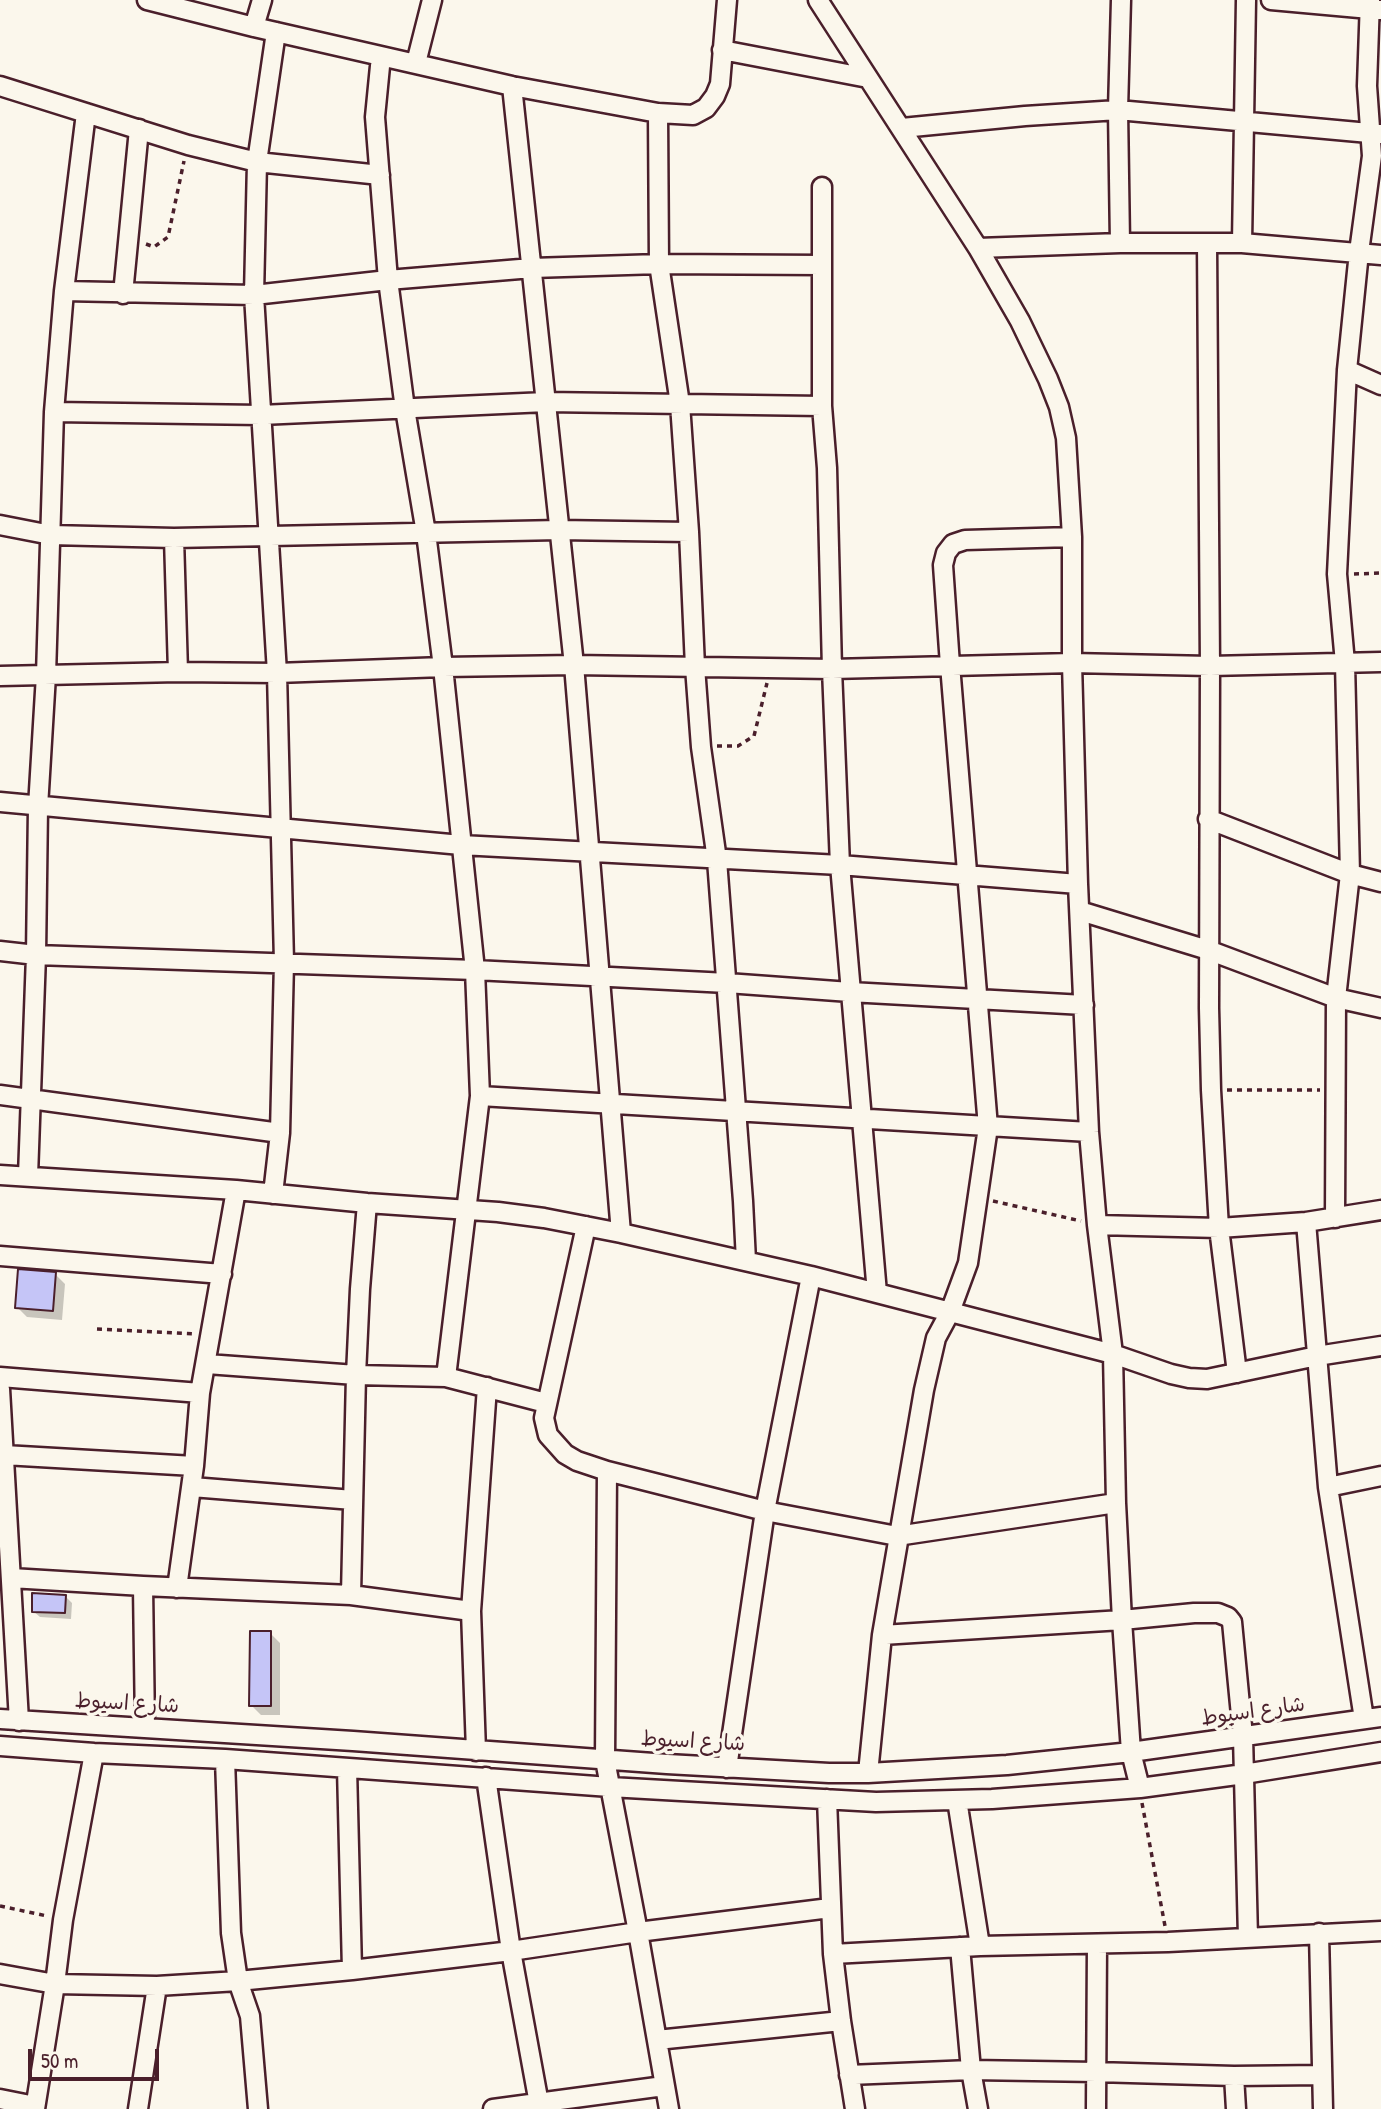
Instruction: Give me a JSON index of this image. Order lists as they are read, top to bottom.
{
  "streets": {
    "street": ["شارع اسيوط"]
  },
  "scale_bar": "50 m"
}
